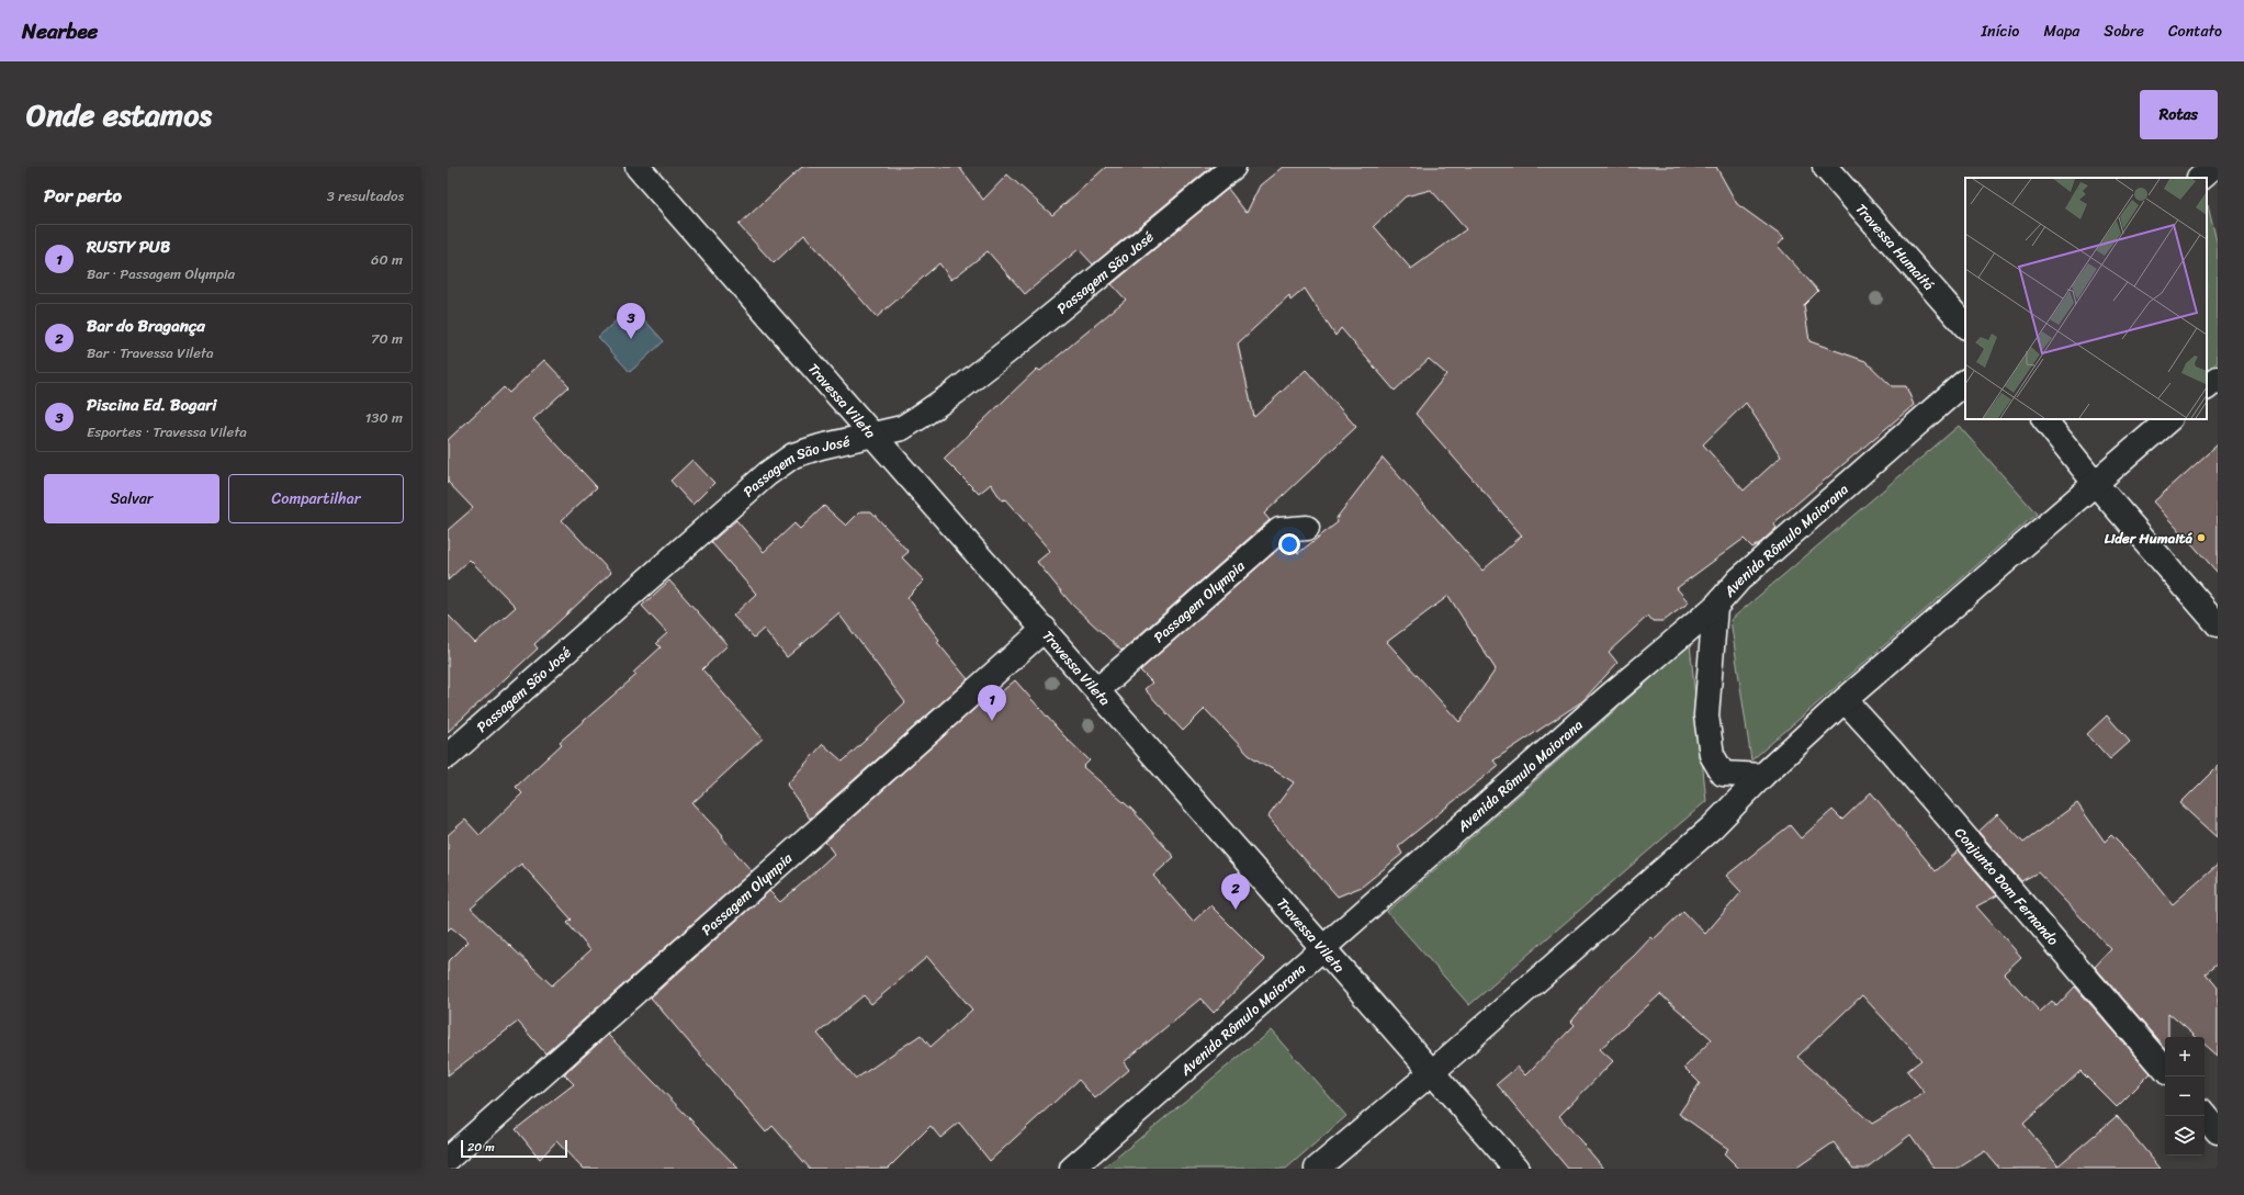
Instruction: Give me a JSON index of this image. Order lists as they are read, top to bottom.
{
  "streets": {
    "street": [
      "Travessa Humaitá",
      "Passagem São José",
      "Travessa Vileta",
      "Avenida Rômulo Maiorana",
      "Passagem Olympia",
      "Conjunto Dom Fernando"
    ]
  },
  "crossings": [
    ["Passagem São José", "Travessa Vileta"],
    ["Travessa Vileta", "Avenida Rômulo Maiorana"],
    ["Travessa Vileta", "Passagem Olympia"]
  ],
  "places": ["Lider Humaitá"],
  "scale_bar": "20 m",
  "page": {
    "header": "Nearbee",
    "nav": [
      "Início",
      "Mapa",
      "Sobre",
      "Contato"
    ],
    "title": "Onde estamos",
    "buttons": [
      "Rotas",
      ["Salvar", "Compartilhar"]
    ],
    "heading": ["Por perto", "3 resultados"],
    "list": [
      {
        "mark": "1",
        "name": "RUSTY PUB",
        "note": "Bar · Passagem Olympia",
        "value": "60 m"
      },
      {
        "mark": "2",
        "name": "Bar do Bragança",
        "note": "Bar · Travessa Vileta",
        "value": "70 m"
      },
      {
        "mark": "3",
        "name": "Piscina Ed. Bogari",
        "note": "Esportes · Travessa Vileta",
        "value": "130 m"
      }
    ],
    "pins": ["3", "1", "2"],
    "map_buttons": ["+", "−"],
    "scale": "20 m"
  }
}
